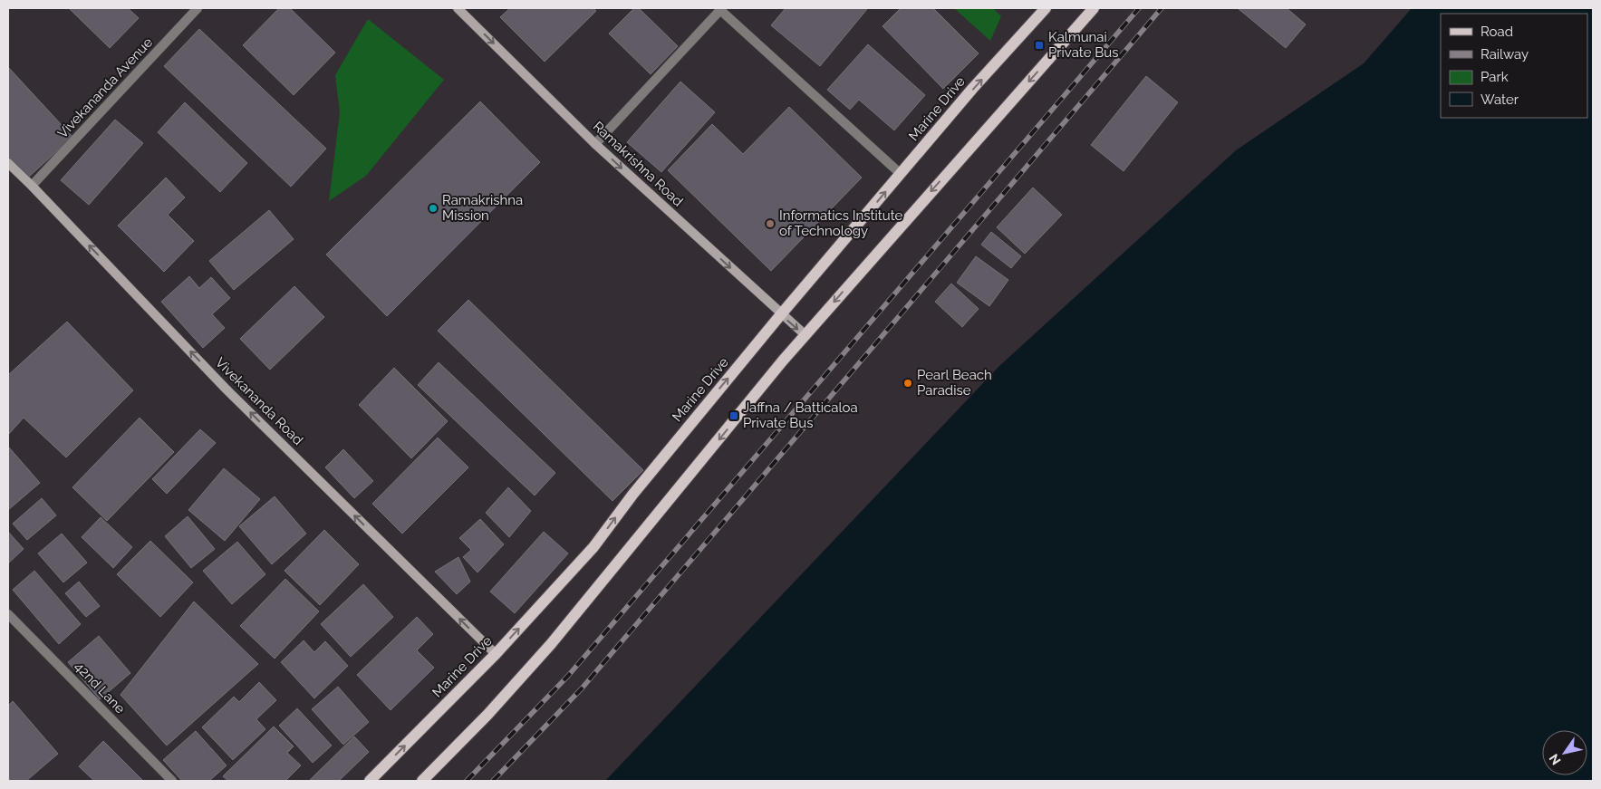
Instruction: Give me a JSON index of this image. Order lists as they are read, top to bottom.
{
  "streets": {
    "main road": ["Marine Drive"],
    "street": [
      "Vivekananda Avenue",
      "Ramakrishna Road",
      "Vivekananda Road",
      "42nd Lane"
    ]
  },
  "crossings": [
    ["Vivekananda Avenue", "Vivekananda Road"],
    ["Marine Drive", "Ramakrishna Road"],
    ["Marine Drive", "Vivekananda Road"]
  ],
  "one_way": ["Ramakrishna Road", "Vivekananda Road"],
  "places": {
    "transit": ["Kalmunai Private Bus", "Jaffna / Batticaloa Private Bus"],
    "other": ["Ramakrishna Mission", "Informatics Institute of Technology", "Pearl Beach Paradise"]
  },
  "legend": [
    "Road",
    "Railway",
    "Park",
    "Water"
  ],
  "north": "bottom left"
}
